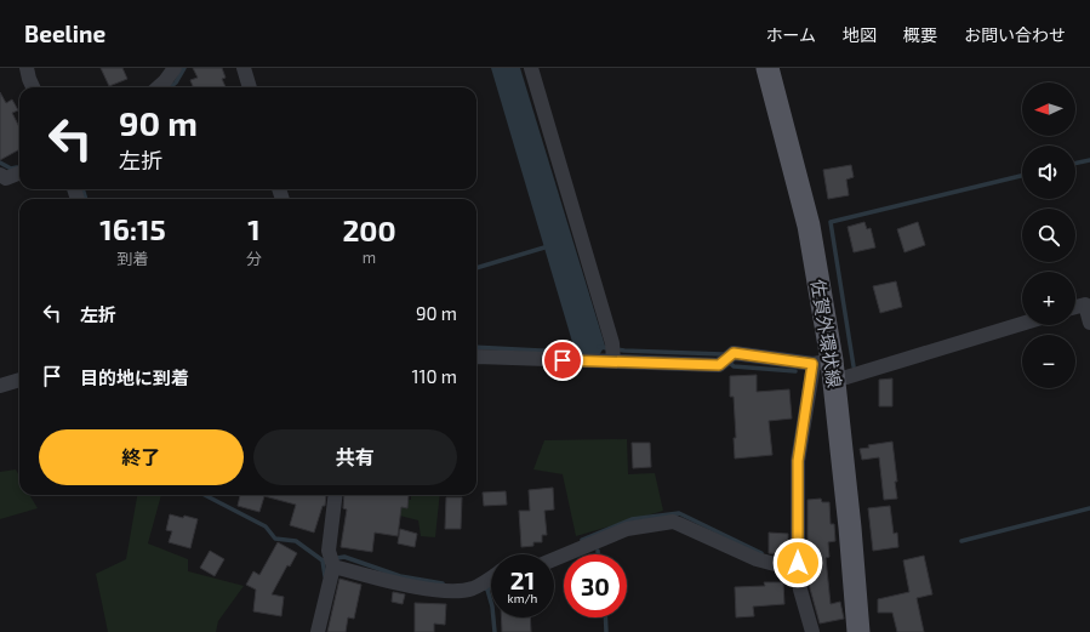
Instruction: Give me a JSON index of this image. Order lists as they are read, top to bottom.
{
  "streets": {
    "main road": ["佐賀外環状線"]
  },
  "north": "left",
  "page": {
    "header": "Beeline",
    "nav": [
      "ホーム",
      "地図",
      "概要",
      "お問い合わせ"
    ],
    "map_buttons": ["+", "−"],
    "turn": ["90 m", "左折"],
    "eta": [
      "16:15",
      "到着",
      "1",
      "分",
      "200",
      "m"
    ],
    "list": [
      {
        "name": "左折",
        "value": "90 m"
      },
      {
        "name": "目的地に到着",
        "value": "110 m"
      }
    ],
    "buttons": ["終了", "共有"],
    "speed": "21 km/h",
    "limit": "30"
  }
}
